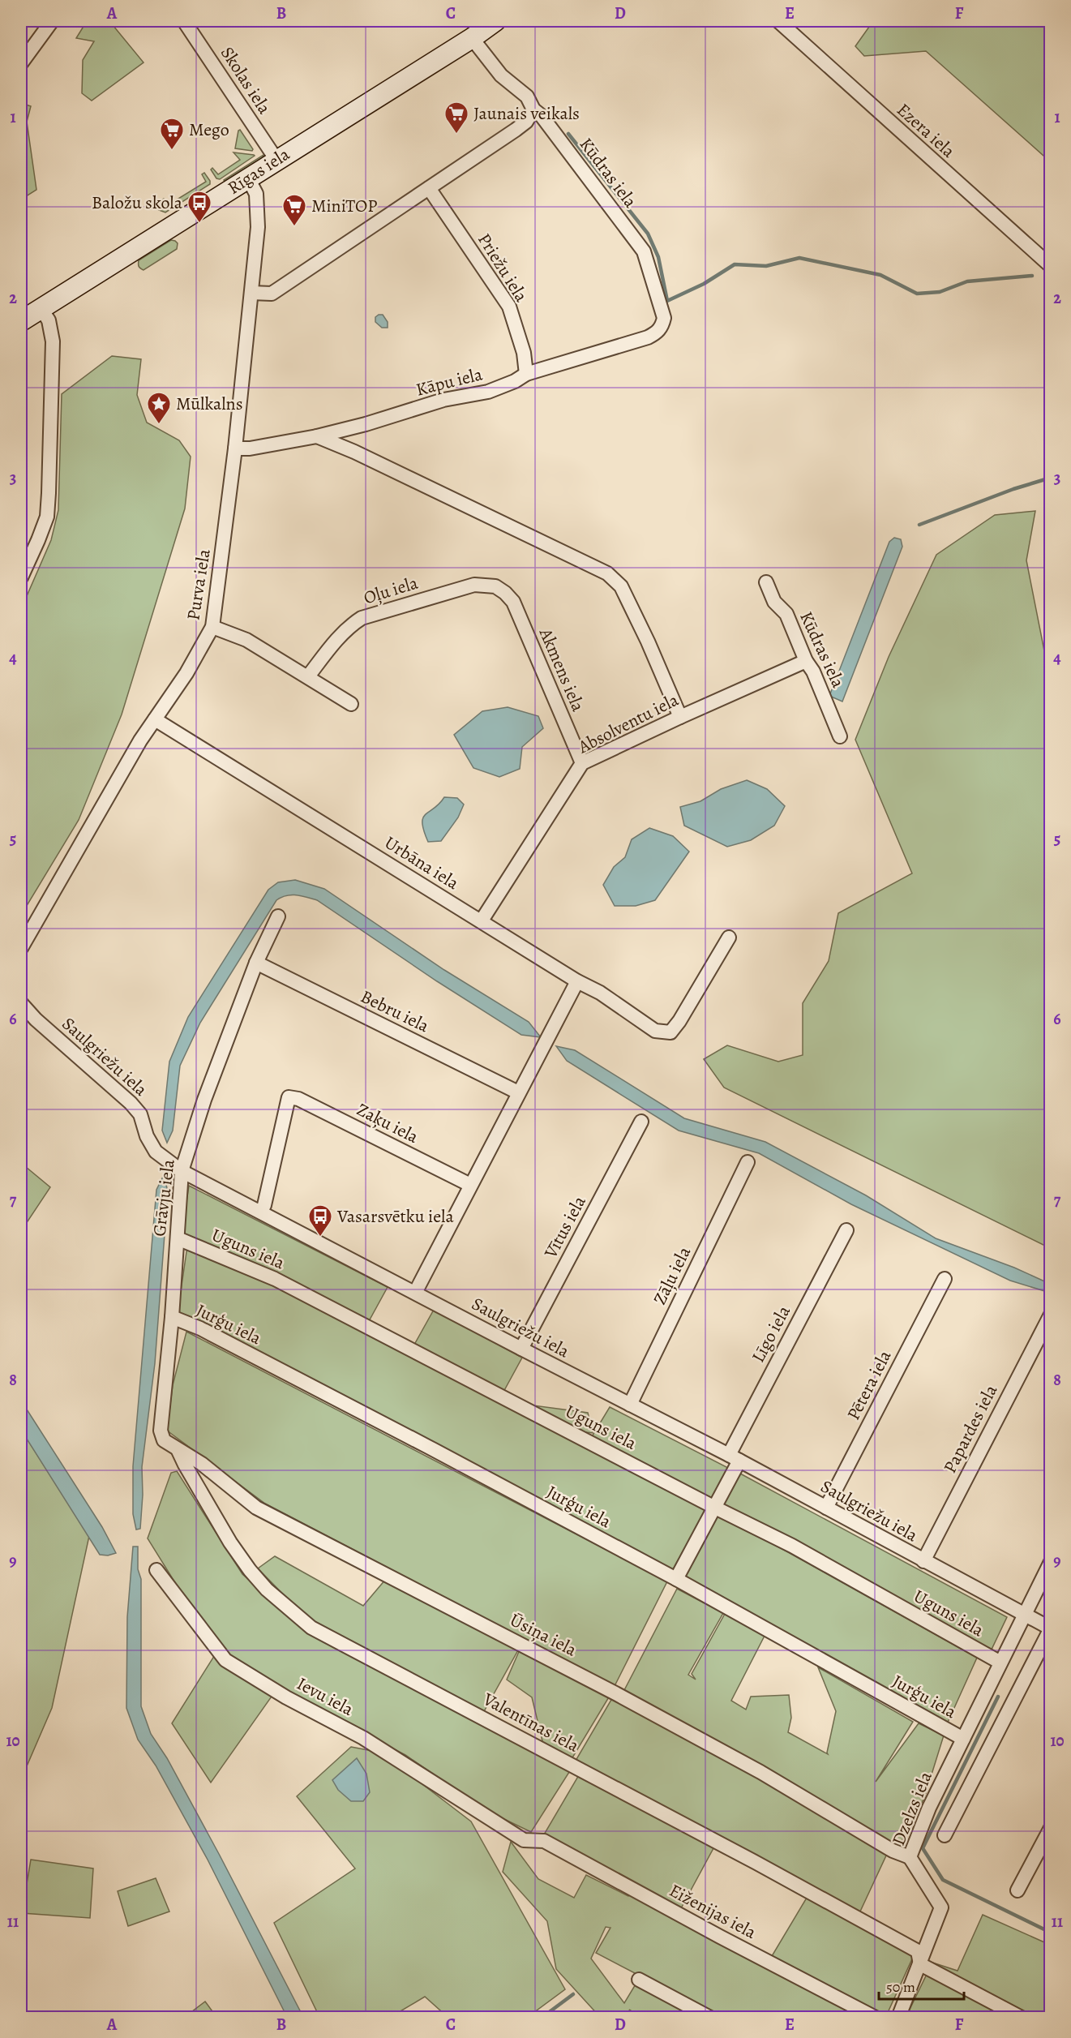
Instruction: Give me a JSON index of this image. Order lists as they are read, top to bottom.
{
  "streets": {
    "main road": ["Rīgas iela"],
    "street": [
      "Skolas iela",
      "Ezera iela",
      "Kūdras iela",
      "Priežu iela",
      "Kāpu iela",
      "Purva iela",
      "Oļu iela",
      "Akmens iela",
      "Absolventu iela",
      "Urbāna iela",
      "Bebru iela",
      "Saulgriežu iela",
      "Zaķu iela",
      "Grāvju iela",
      "Vītus iela",
      "Uguns iela",
      "Zāļu iela",
      "Jurģu iela",
      "Līgo iela",
      "Pētera iela",
      "Papardes iela",
      "Ūsiņa iela",
      "Ievu iela",
      "Valentīnas iela",
      "Dzelzs iela",
      "Eiženijas iela"
    ]
  },
  "crossings": [
    ["Skolas iela", "Rīgas iela"],
    ["Rīgas iela", "Kūdras iela"],
    ["Rīgas iela", "Purva iela"],
    ["Kūdras iela", "Kāpu iela"],
    ["Kūdras iela", "Absolventu iela"],
    ["Priežu iela", "Kāpu iela"],
    ["Kāpu iela", "Purva iela"],
    ["Purva iela", "Urbāna iela"],
    ["Oļu iela", "Akmens iela"],
    ["Akmens iela", "Absolventu iela"],
    ["Absolventu iela", "Urbāna iela"],
    ["Bebru iela", "Grāvju iela"],
    ["Saulgriežu iela", "Zaķu iela"],
    ["Saulgriežu iela", "Grāvju iela"],
    ["Saulgriežu iela", "Vītus iela"],
    ["Saulgriežu iela", "Zāļu iela"],
    ["Saulgriežu iela", "Līgo iela"],
    ["Saulgriežu iela", "Pētera iela"],
    ["Saulgriežu iela", "Papardes iela"],
    ["Saulgriežu iela", "Dzelzs iela"],
    ["Grāvju iela", "Uguns iela"],
    ["Grāvju iela", "Jurģu iela"],
    ["Grāvju iela", "Ūsiņa iela"],
    ["Uguns iela", "Līgo iela"],
    ["Uguns iela", "Dzelzs iela"],
    ["Jurģu iela", "Līgo iela"],
    ["Jurģu iela", "Dzelzs iela"],
    ["Ūsiņa iela", "Valentīnas iela"],
    ["Ūsiņa iela", "Dzelzs iela"],
    ["Ievu iela", "Eiženijas iela"],
    ["Valentīnas iela", "Dzelzs iela"]
  ],
  "places": {
    "supermarket": ["Jaunais veikals", "Mego", "MiniTOP"],
    "bus stop": ["Baložu skola", "Vasarsvētku iela"],
    "place": ["Mūlkalns"]
  },
  "scale_bar": "50 m",
  "grid": {
    "columns": [
      "A",
      "B",
      "C",
      "D",
      "E",
      "F"
    ],
    "rows": [
      "1",
      "2",
      "3",
      "4",
      "5",
      "6",
      "7",
      "8",
      "9",
      "10",
      "11"
    ]
  }
}
